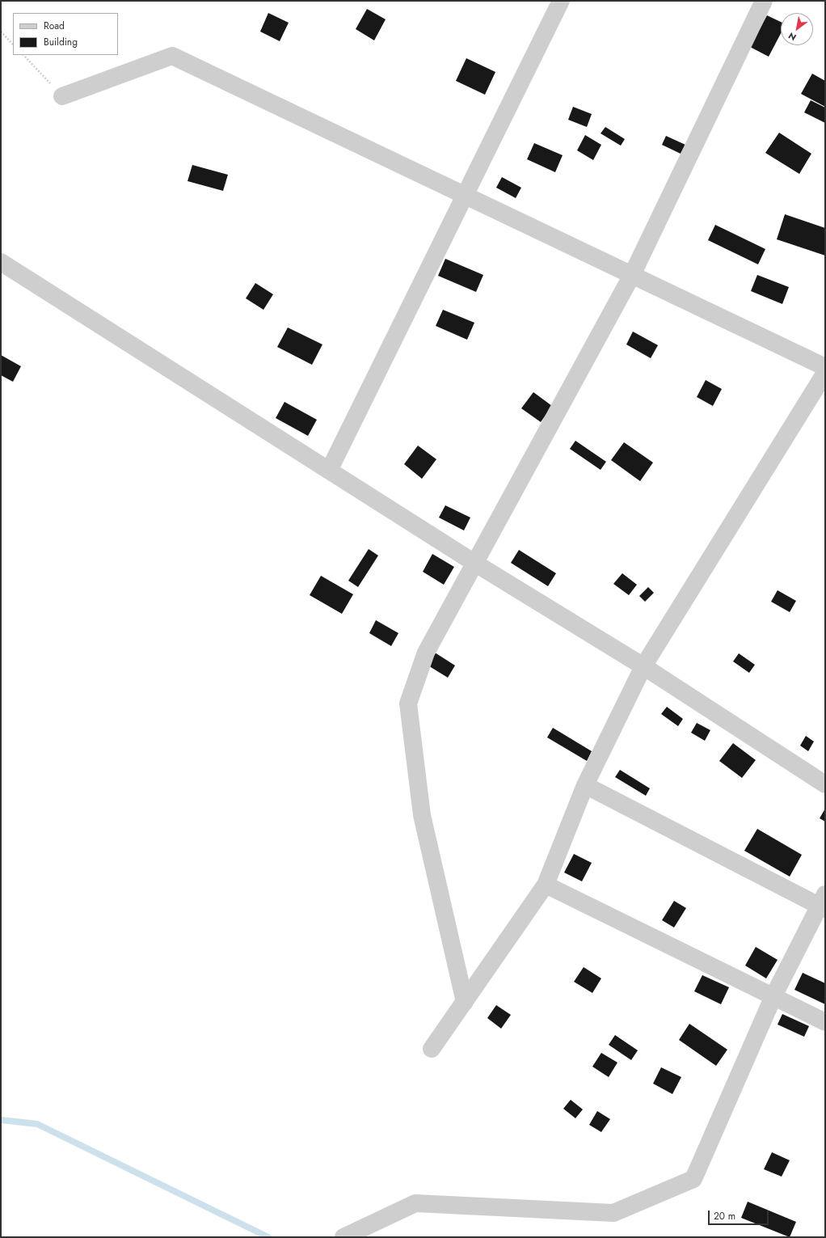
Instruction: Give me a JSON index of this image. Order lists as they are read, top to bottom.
{
  "legend": ["Road", "Building"],
  "scale_bar": "20 m",
  "north": "bottom left"
}
